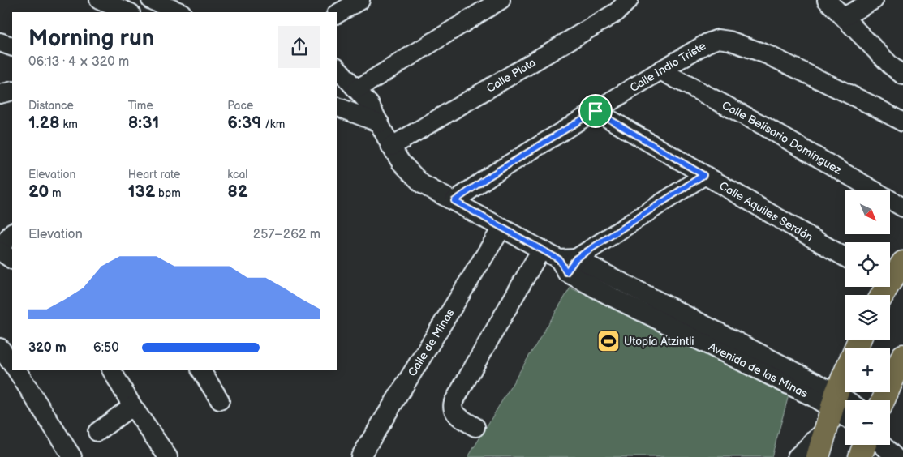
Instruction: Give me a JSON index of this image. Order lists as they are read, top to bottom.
{
  "streets": {
    "street": [
      "Calle Indio Triste",
      "Calle Plata",
      "Calle Belisario Domínguez",
      "Calle Aquiles Serdán",
      "Calle de Minas",
      "Avenida de las Minas"
    ]
  },
  "crossings": [
    ["Calle Indio Triste", "Calle Belisario Domínguez"],
    ["Calle Indio Triste", "Calle Aquiles Serdán"],
    ["Calle Indio Triste", "Avenida de las Minas"],
    ["Calle Plata", "Avenida de las Minas"],
    ["Calle de Minas", "Avenida de las Minas"]
  ],
  "places": {
    "sports": ["Utopía Atzintli"]
  },
  "north": "bottom right",
  "page": {
    "heading": ["Morning run", "06:13 · 4 × 320 m"],
    "stats": [
      ["Distance", "1.28 km"],
      ["Time", "8:31"],
      ["Pace", "6:39 /km"],
      ["Elevation", "20 m"],
      ["Heart rate", "132 bpm"],
      ["kcal", "82"]
    ],
    "map_buttons": ["+", "−"],
    "chart": ["Elevation", "257–262 m"],
    "list": [
      {
        "name": "320 m",
        "note": "6:50"
      }
    ]
  }
}
